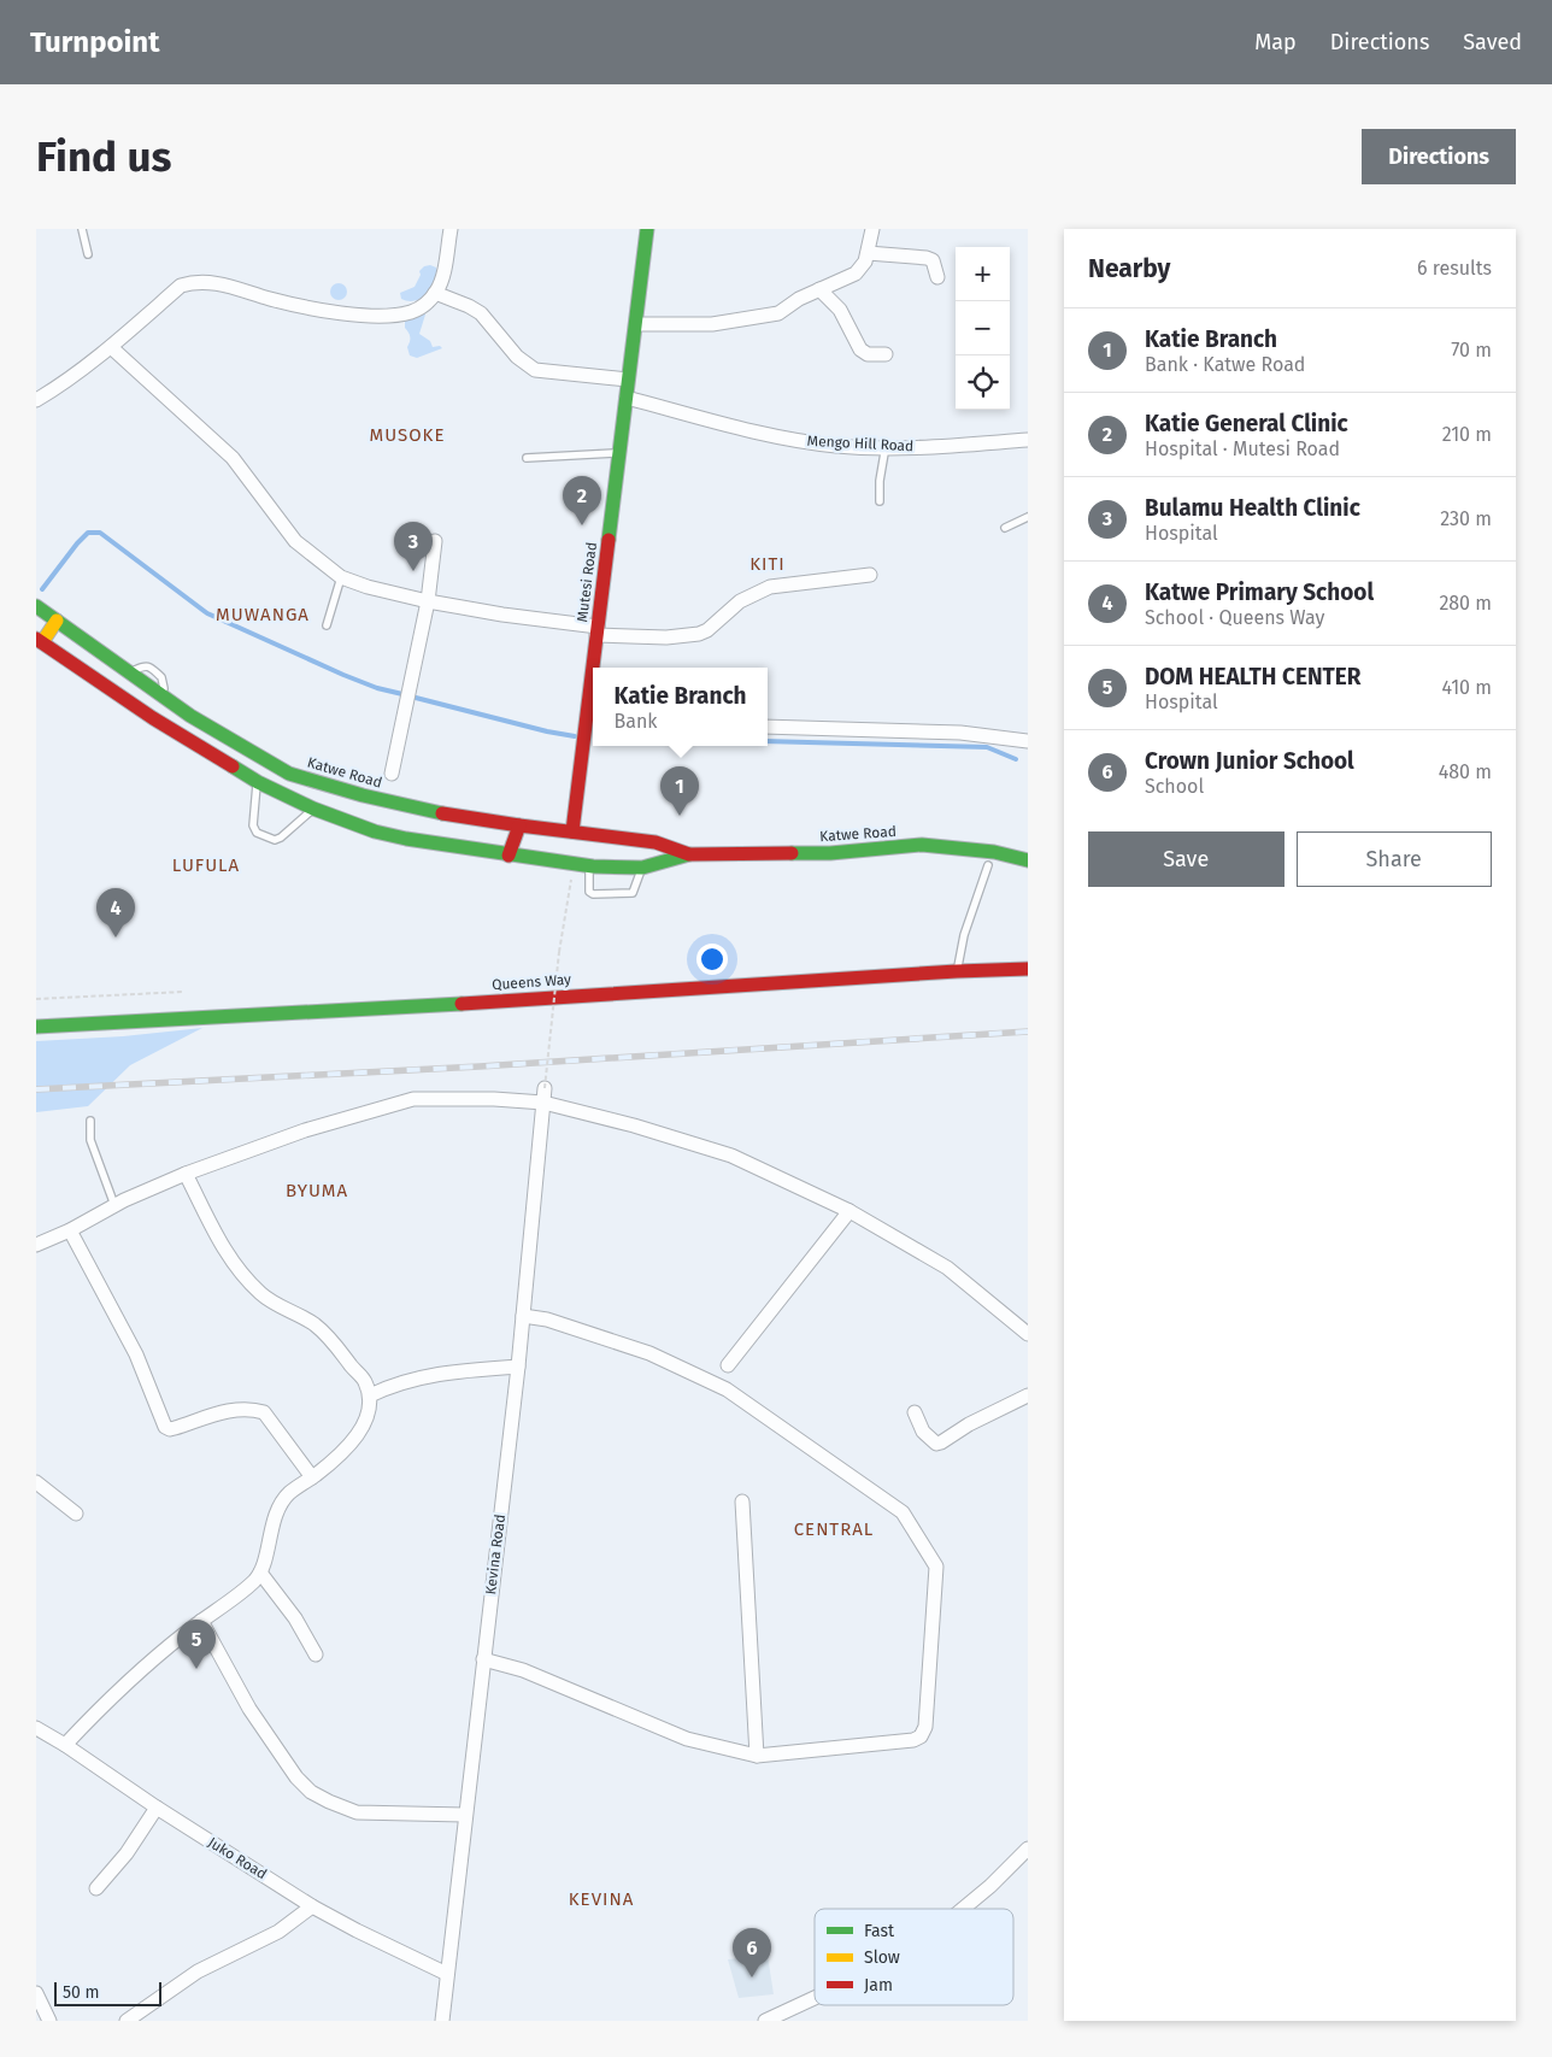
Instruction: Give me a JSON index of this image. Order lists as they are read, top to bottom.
{
  "streets": {
    "main road": ["Mutesi Road", "Katwe Road", "Queens Way"],
    "street": ["Mengo Hill Road", "Kevina Road", "Juko Road"]
  },
  "crossings": [
    ["Mengo Hill Road", "Mutesi Road"],
    ["Mutesi Road", "Katwe Road"],
    ["Kevina Road", "Juko Road"]
  ],
  "districts": [
    "MUSOKE",
    "KITI",
    "MUWANGA",
    "LUFULA",
    "BYUMA",
    "CENTRAL",
    "KEVINA"
  ],
  "legend": ["Fast", "Slow", "Jam"],
  "scale_bar": "50 m",
  "page": {
    "header": "Turnpoint",
    "nav": ["Map", "Directions", "Saved"],
    "buttons": [
      "Directions",
      ["Save", "Share"]
    ],
    "title": "Find us",
    "heading": ["Nearby", "6 results"],
    "map_buttons": ["+", "−"],
    "list": [
      {
        "mark": "1",
        "name": "Katie Branch",
        "note": "Bank · Katwe Road",
        "value": "70 m"
      },
      {
        "mark": "2",
        "name": "Katie General Clinic",
        "note": "Hospital · Mutesi Road",
        "value": "210 m"
      },
      {
        "mark": "3",
        "name": "Bulamu Health Clinic",
        "note": "Hospital",
        "value": "230 m"
      },
      {
        "mark": "4",
        "name": "Katwe Primary School",
        "note": "School · Queens Way",
        "value": "280 m"
      },
      {
        "mark": "5",
        "name": "DOM HEALTH CENTER",
        "note": "Hospital",
        "value": "410 m"
      },
      {
        "mark": "6",
        "name": "Crown Junior School",
        "note": "School",
        "value": "480 m"
      }
    ],
    "pins": [
      "2",
      "3",
      "1",
      "4",
      "5",
      "6"
    ],
    "popup": ["Katie Branch", "Bank"],
    "scale": "50 m"
  }
}
